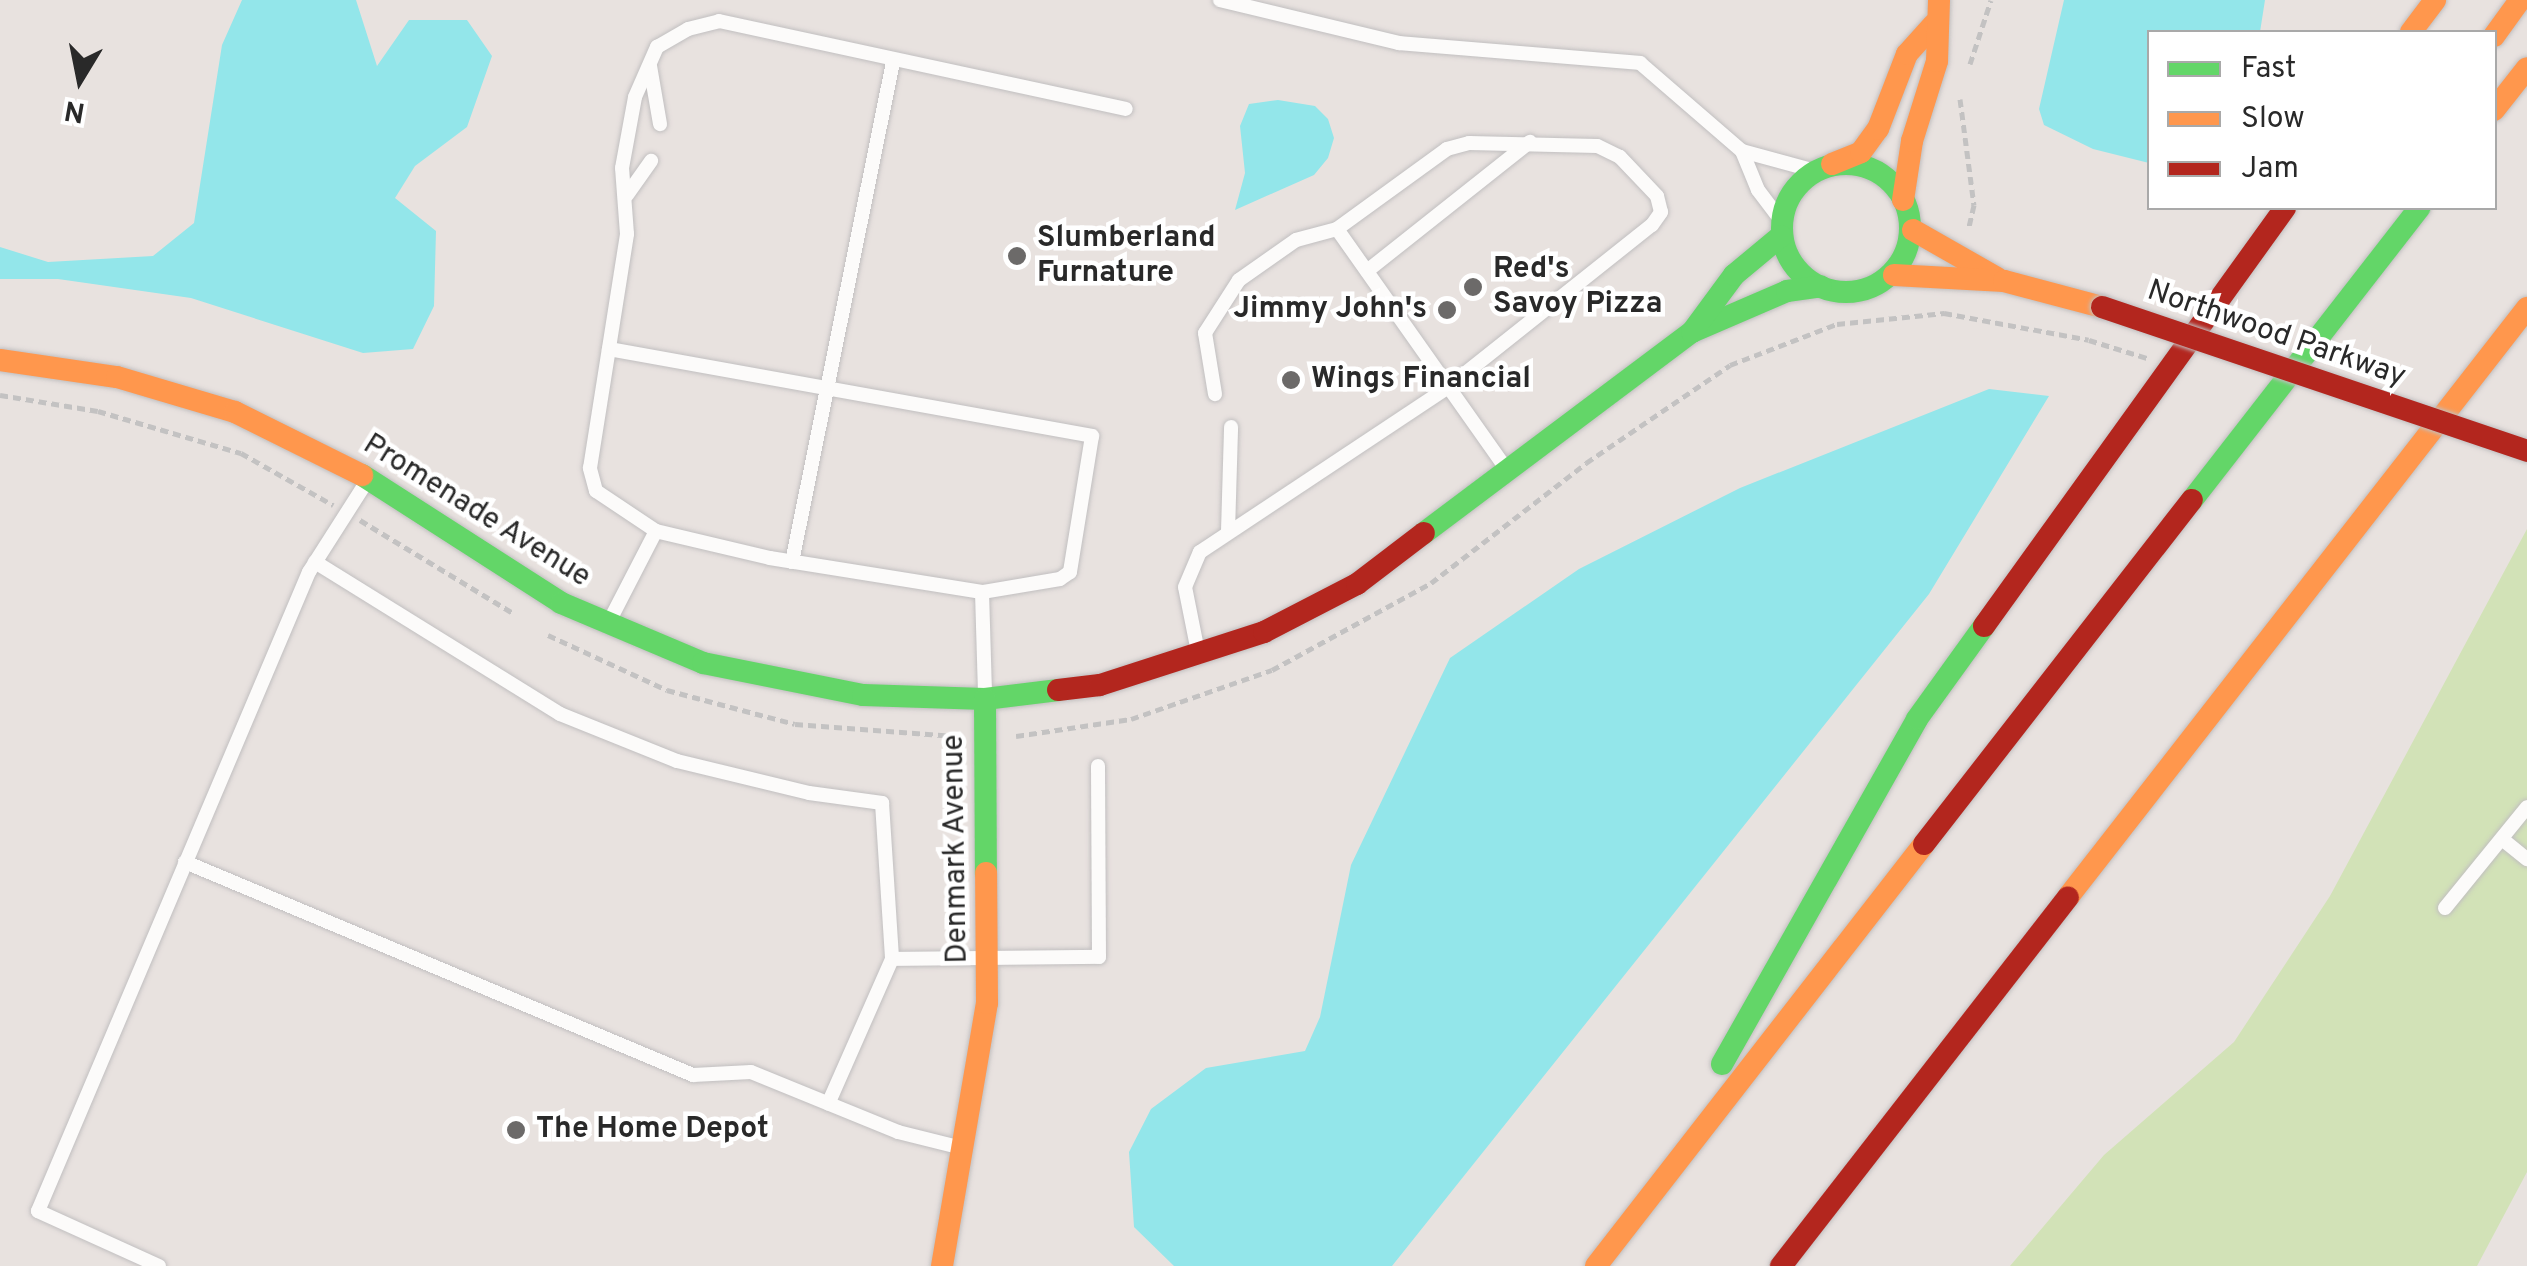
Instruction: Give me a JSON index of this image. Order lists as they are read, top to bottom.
{
  "streets": {
    "main road": ["Northwood Parkway", "Promenade Avenue", "Denmark Avenue"]
  },
  "crossings": [
    ["Northwood Parkway", "Denmark Avenue"],
    ["Promenade Avenue", "Denmark Avenue"]
  ],
  "places": [
    "Slumberland Furnature",
    "Red's Savoy Pizza",
    "Jimmy John's",
    "Wings Financial",
    "The Home Depot"
  ],
  "legend": ["Fast", "Slow", "Jam"],
  "north": "bottom"
}
